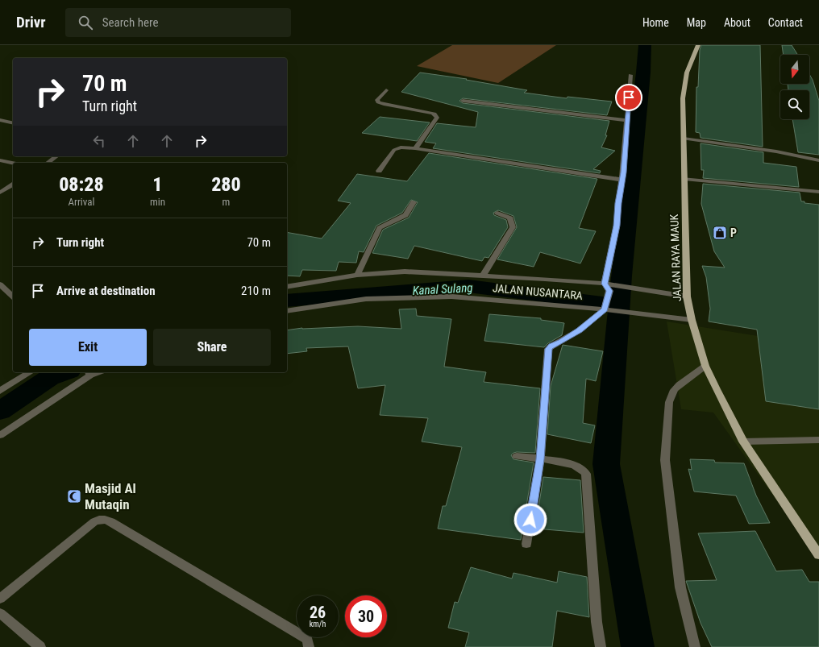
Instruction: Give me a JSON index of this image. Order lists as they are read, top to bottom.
{
  "streets": {
    "main road": ["JALAN RAYA MAUK"],
    "street": ["JALAN NUSANTARA"]
  },
  "crossings": [
    ["JALAN RAYA MAUK", "JALAN NUSANTARA"]
  ],
  "water": ["Kanal Sulang"],
  "places": {
    "shop": ["P"],
    "mosque": ["Masjid Al Mutaqin"]
  },
  "north": "bottom",
  "page": {
    "header": "Drivr",
    "search": "Search here",
    "nav": [
      "Home",
      "Map",
      "About",
      "Contact"
    ],
    "turn": ["70 m", "Turn right"],
    "eta": [
      "08:28",
      "Arrival",
      "1",
      "min",
      "280",
      "m"
    ],
    "list": [
      {
        "name": "Turn right",
        "value": "70 m"
      },
      {
        "name": "Arrive at destination",
        "value": "210 m"
      }
    ],
    "buttons": ["Exit", "Share"],
    "speed": "26 km/h",
    "limit": "30"
  }
}
